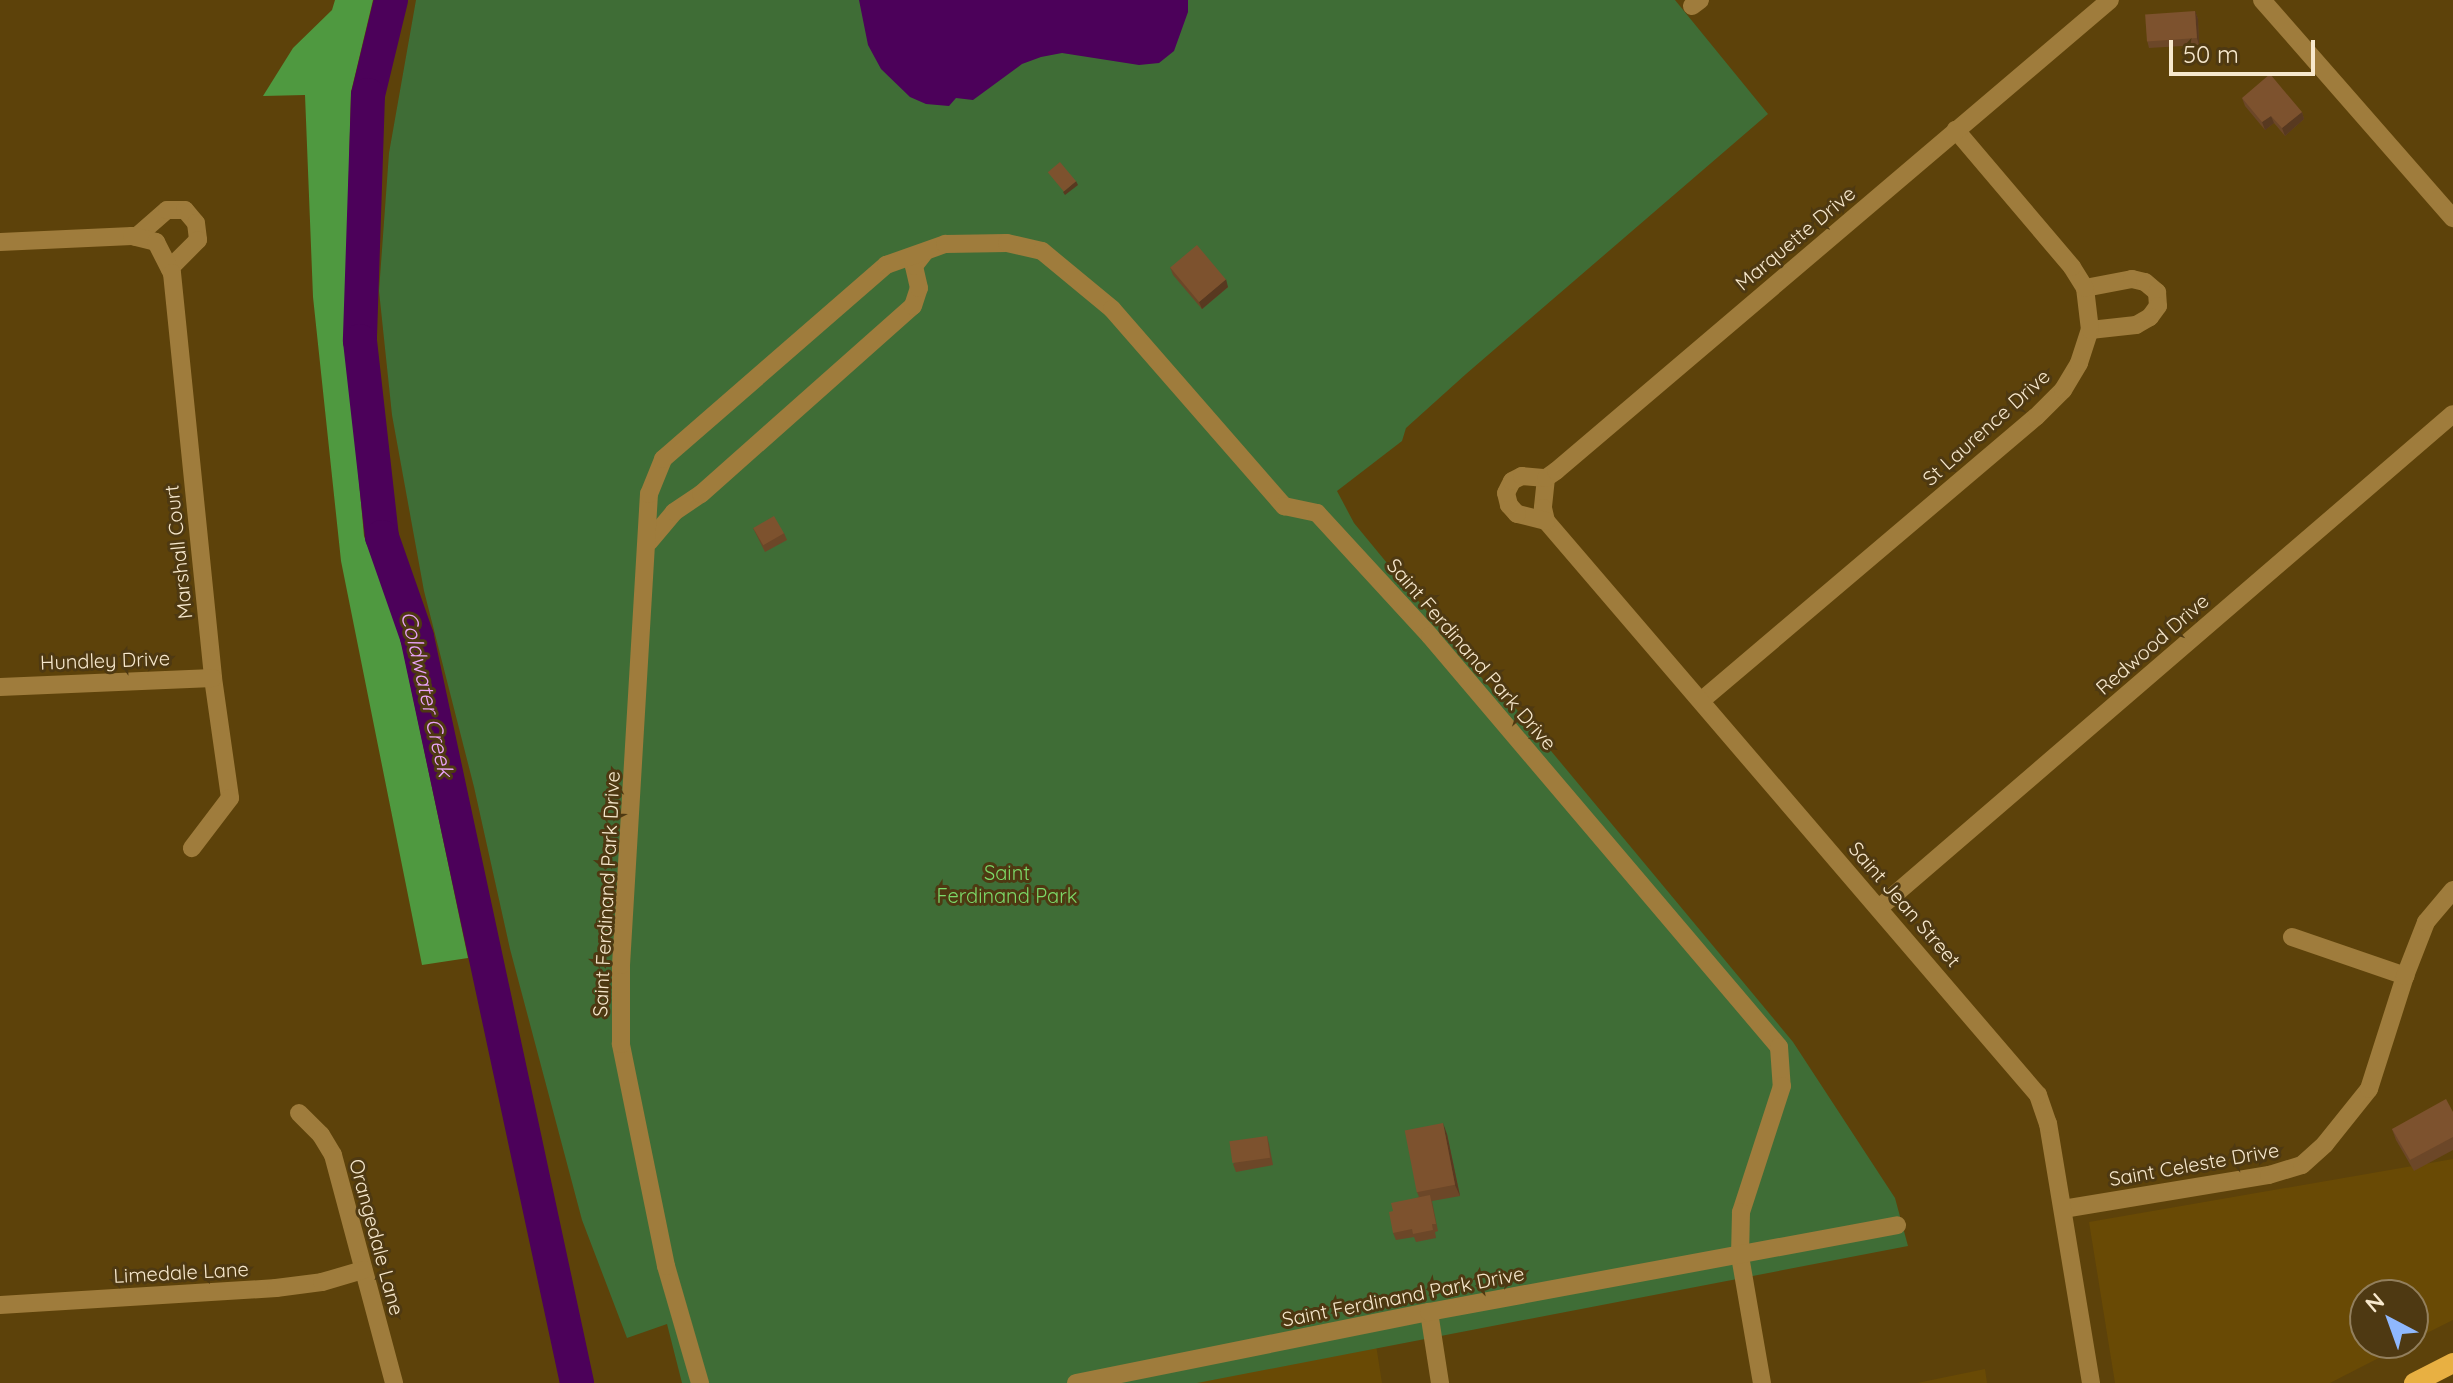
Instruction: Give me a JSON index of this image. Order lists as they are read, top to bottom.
{
  "streets": {
    "street": [
      "Marquette Drive",
      "St Laurence Drive",
      "Marshall Court",
      "Redwood Drive",
      "Saint Ferdinand Park Drive",
      "Hundley Drive",
      "Saint Jean Street",
      "Saint Celeste Drive",
      "Orangedale Lane",
      "Limedale Lane"
    ]
  },
  "crossings": [
    ["Marquette Drive", "St Laurence Drive"],
    ["Marquette Drive", "Saint Jean Street"],
    ["St Laurence Drive", "Saint Jean Street"],
    ["Marshall Court", "Hundley Drive"],
    ["Redwood Drive", "Saint Jean Street"],
    ["Saint Jean Street", "Saint Celeste Drive"],
    ["Orangedale Lane", "Limedale Lane"]
  ],
  "water": ["Coldwater Creek"],
  "parks": ["Saint Ferdinand Park"],
  "scale_bar": "50 m",
  "north": "top left"
}
